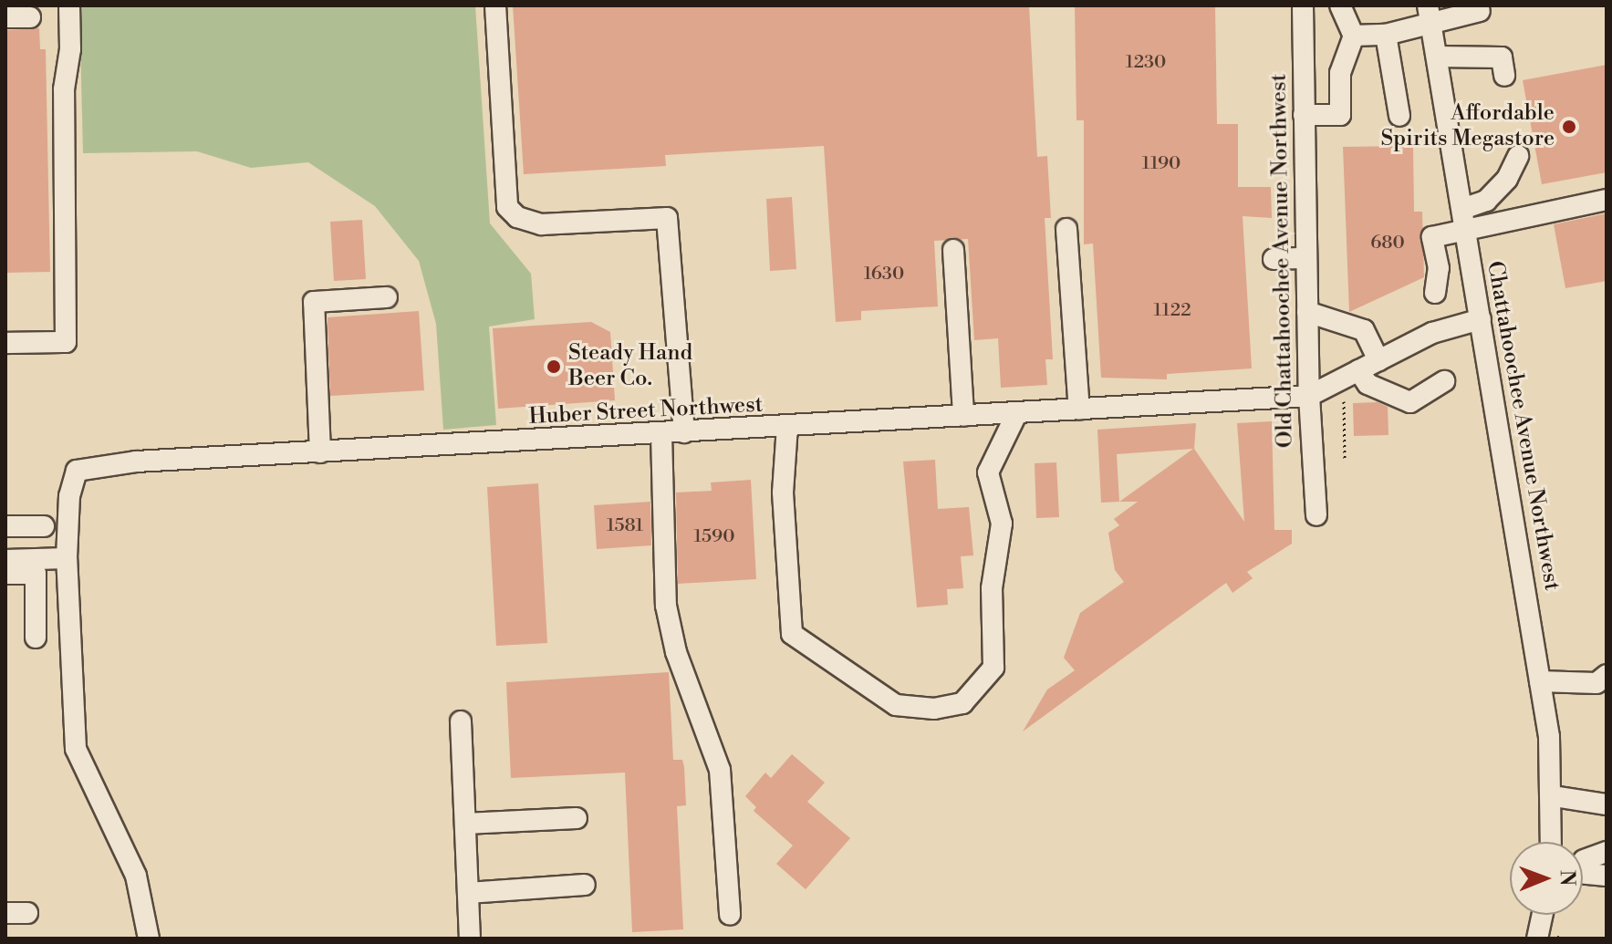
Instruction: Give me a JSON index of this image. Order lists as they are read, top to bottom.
{
  "streets": {
    "street": ["Old Chattahoochee Avenue Northwest", "Huber Street Northwest", "Chattahoochee Avenue Northwest"]
  },
  "crossings": [
    ["Old Chattahoochee Avenue Northwest", "Huber Street Northwest"],
    ["Huber Street Northwest", "Chattahoochee Avenue Northwest"]
  ],
  "places": ["Affordable Spirits Megastore", "Steady Hand Beer Co."],
  "house_numbers": [
    "1230",
    "1190",
    "680",
    "1630",
    "1122",
    "1581",
    "1590"
  ],
  "north": "right"
}
